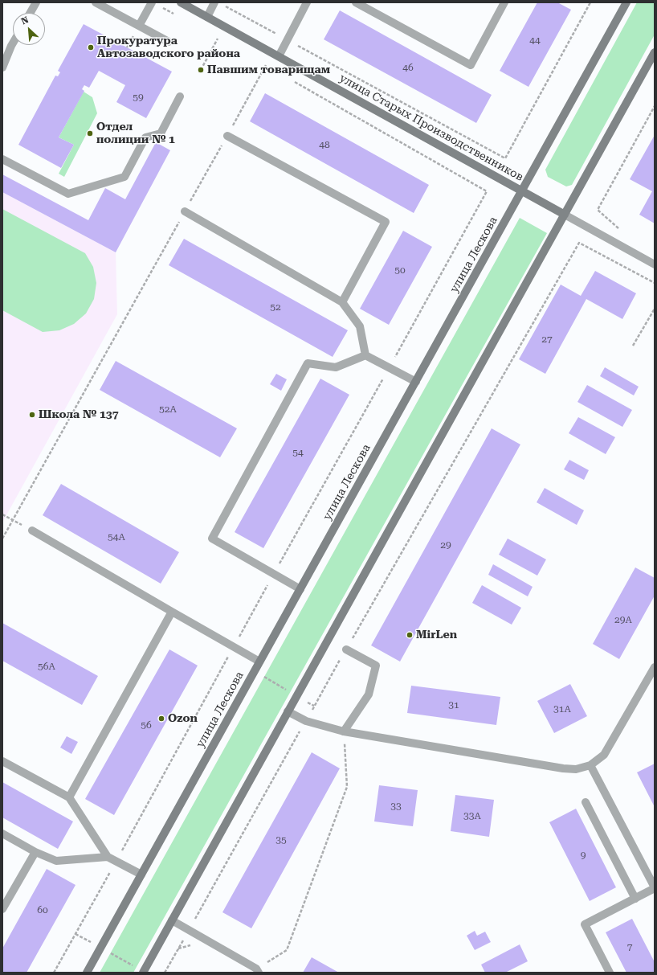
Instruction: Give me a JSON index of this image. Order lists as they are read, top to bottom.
{
  "streets": {
    "main road": ["улица Старых Производственников", "улица Лескова"]
  },
  "crossings": [
    ["улица Старых Производственников", "улица Лескова"]
  ],
  "places": [
    "Прокуратура Автозаводского района",
    "Павшим товарищам",
    "Отдел полиции № 1",
    "Школа № 137",
    "MirLen",
    "Ozon"
  ],
  "house_numbers": [
    "44",
    "46",
    "59",
    "48",
    "50",
    "52",
    "27",
    "52А",
    "54",
    "54А",
    "29",
    "29А",
    "56А",
    "31",
    "31А",
    "56",
    "33",
    "33А",
    "35",
    "9",
    "60",
    "7"
  ],
  "north": "top left"
}
